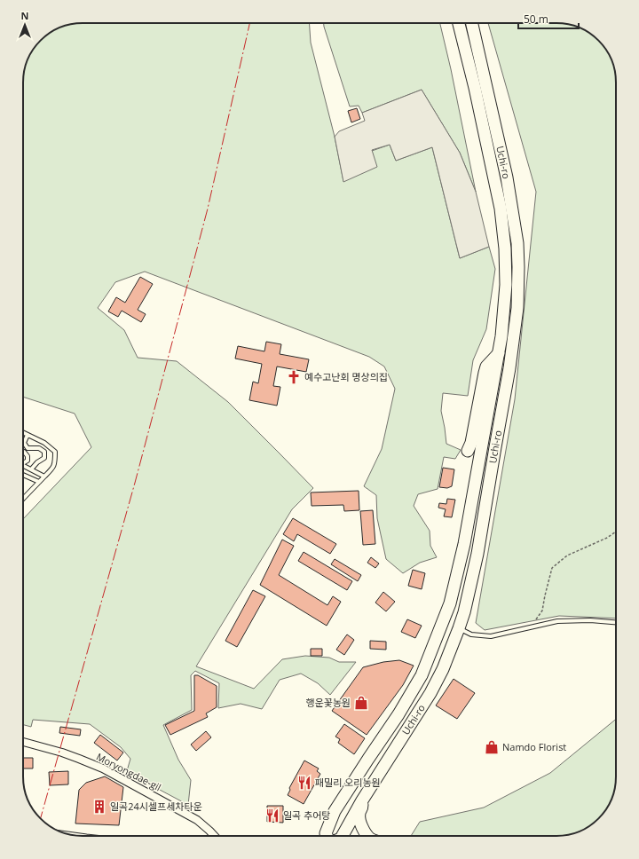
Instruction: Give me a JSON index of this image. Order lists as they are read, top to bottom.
{
  "streets": {
    "main road": ["Uchi-ro"],
    "street": ["Moryongdae-gil"]
  },
  "places": {
    "church": ["예수고난회 명상의집"],
    "shop": ["행운꽃농원", "Namdo Florist"],
    "restaurant": ["패밀리 오리농원", "일곡 추어탕"],
    "building": ["일곡24시셀프세차타운"]
  },
  "scale_bar": "50 m",
  "north": "top"
}
